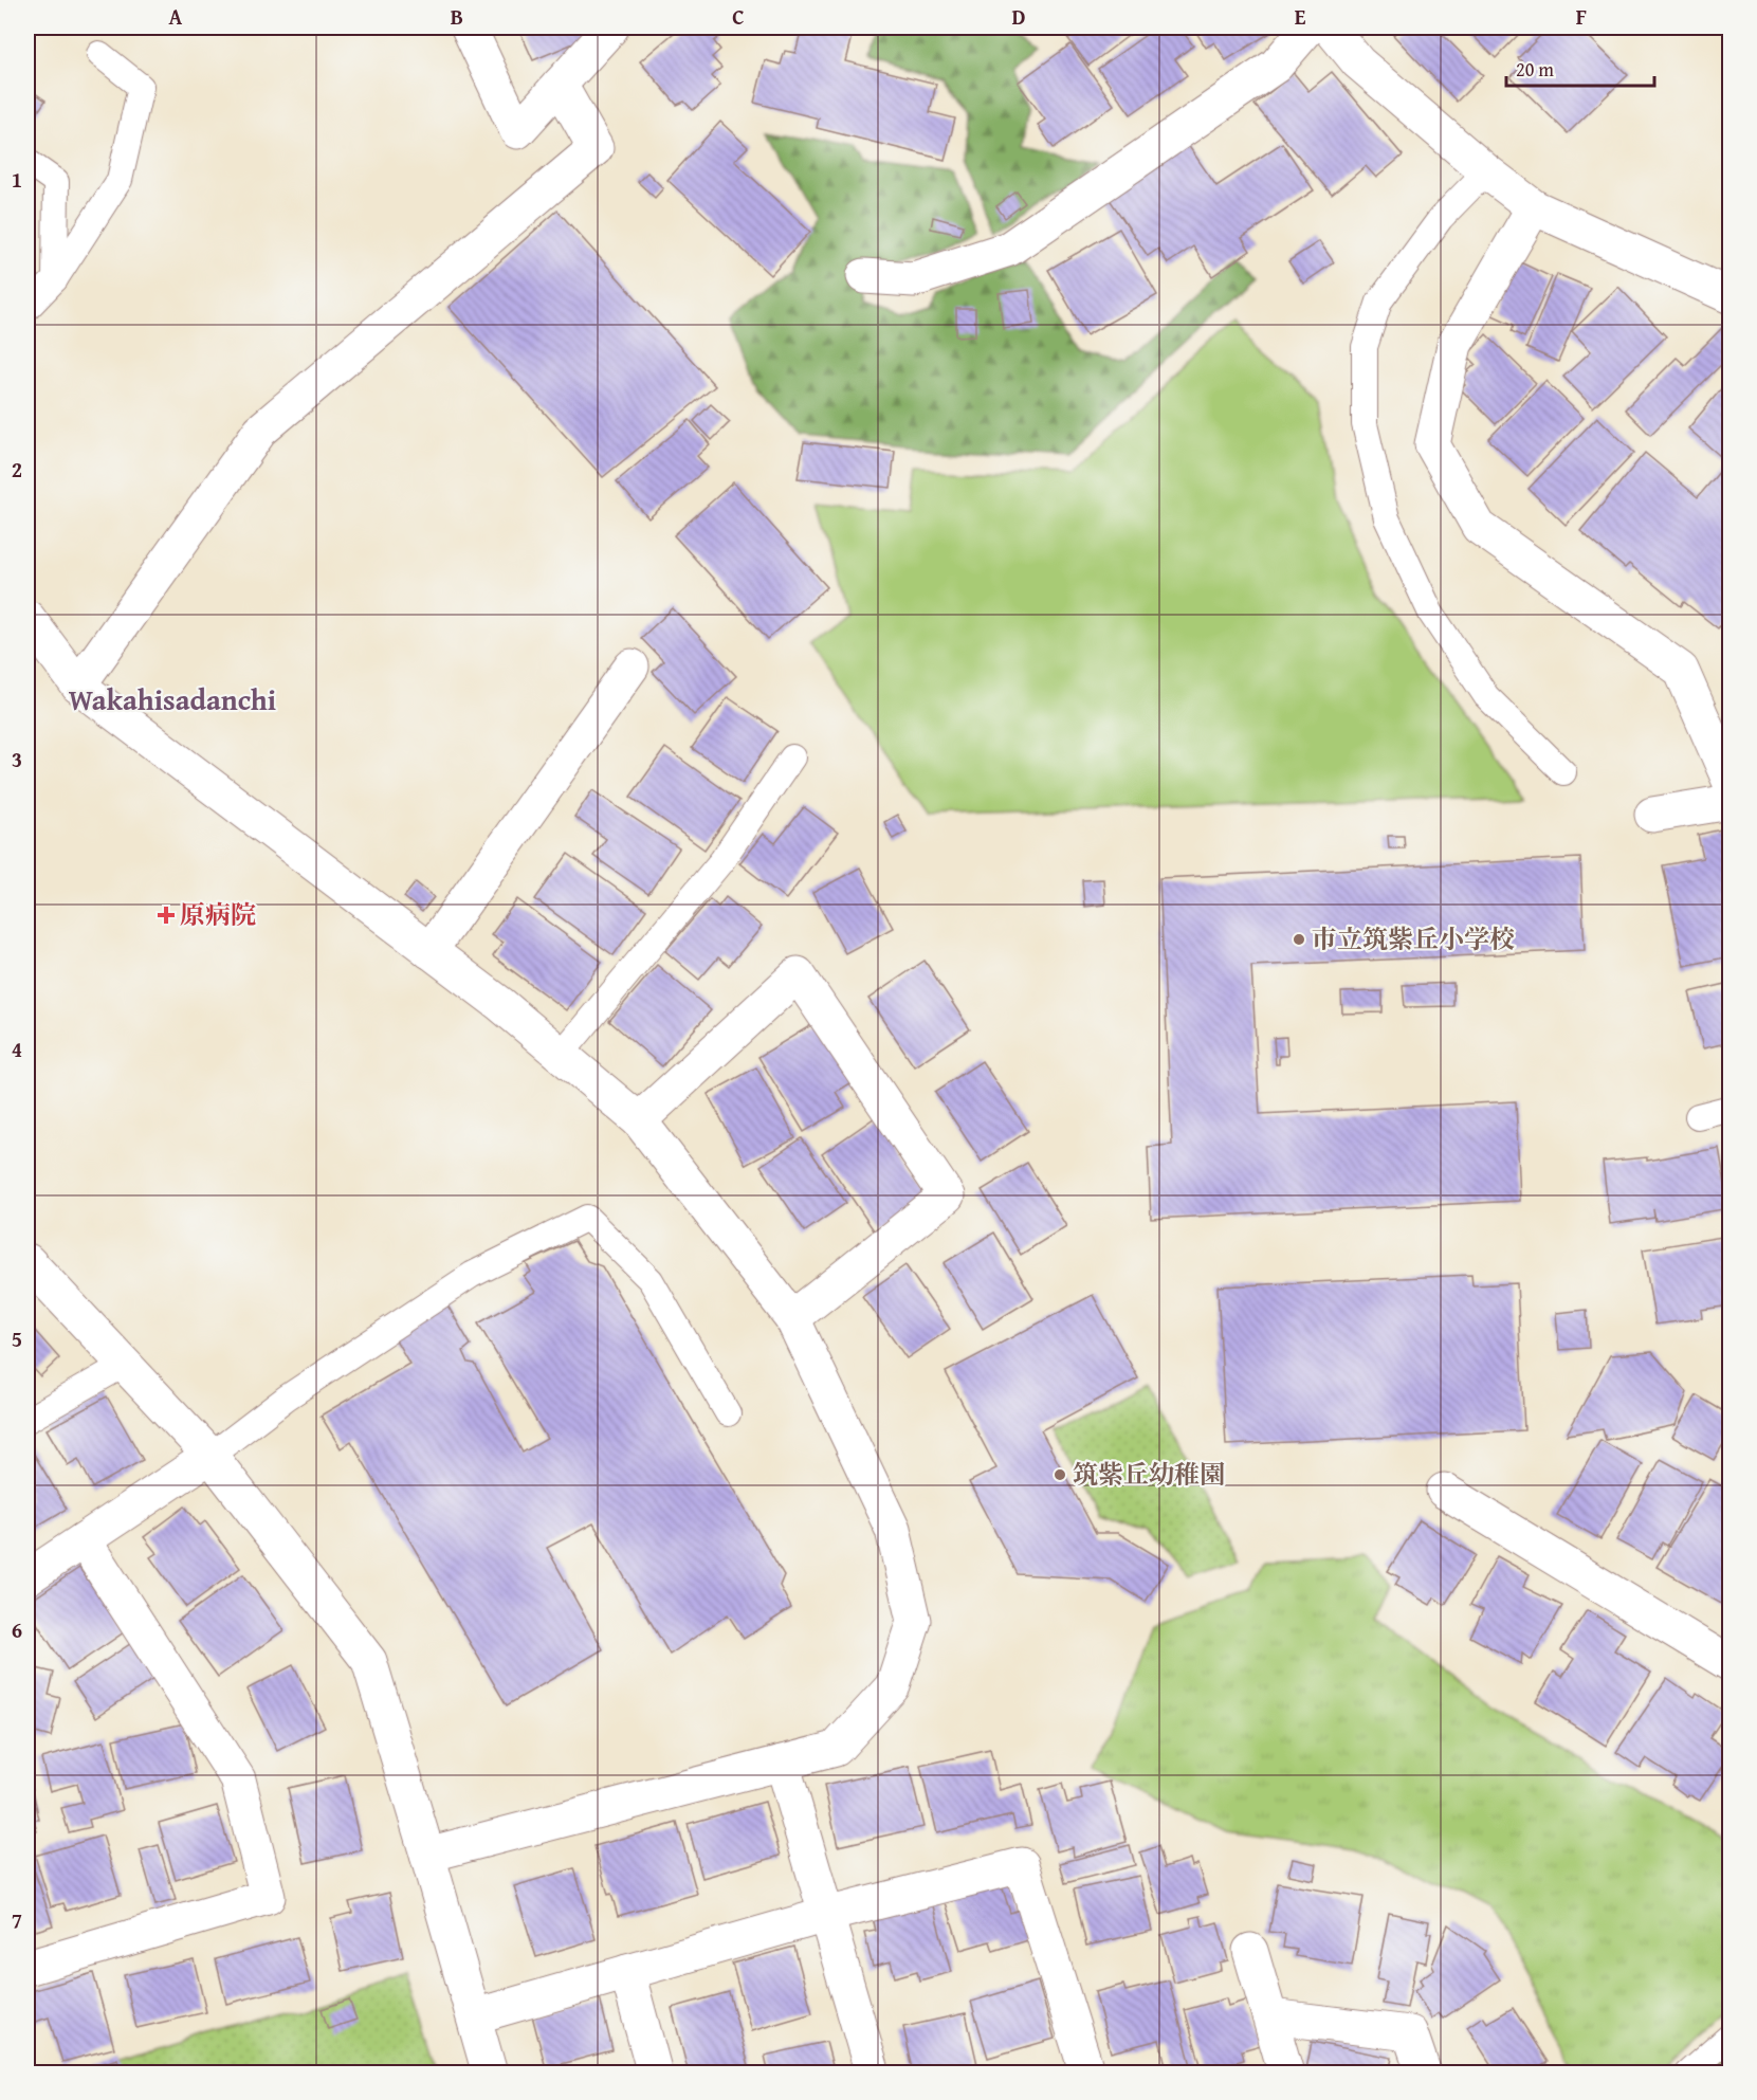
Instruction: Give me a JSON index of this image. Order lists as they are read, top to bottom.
{
  "districts": ["Wakahisadanchi"],
  "places": {
    "health": ["原病院"],
    "other": ["市立筑紫丘小学校", "筑紫丘幼稚園"]
  },
  "scale_bar": "20 m",
  "grid": {
    "columns": [
      "A",
      "B",
      "C",
      "D",
      "E",
      "F"
    ],
    "rows": [
      "1",
      "2",
      "3",
      "4",
      "5",
      "6",
      "7"
    ]
  }
}
